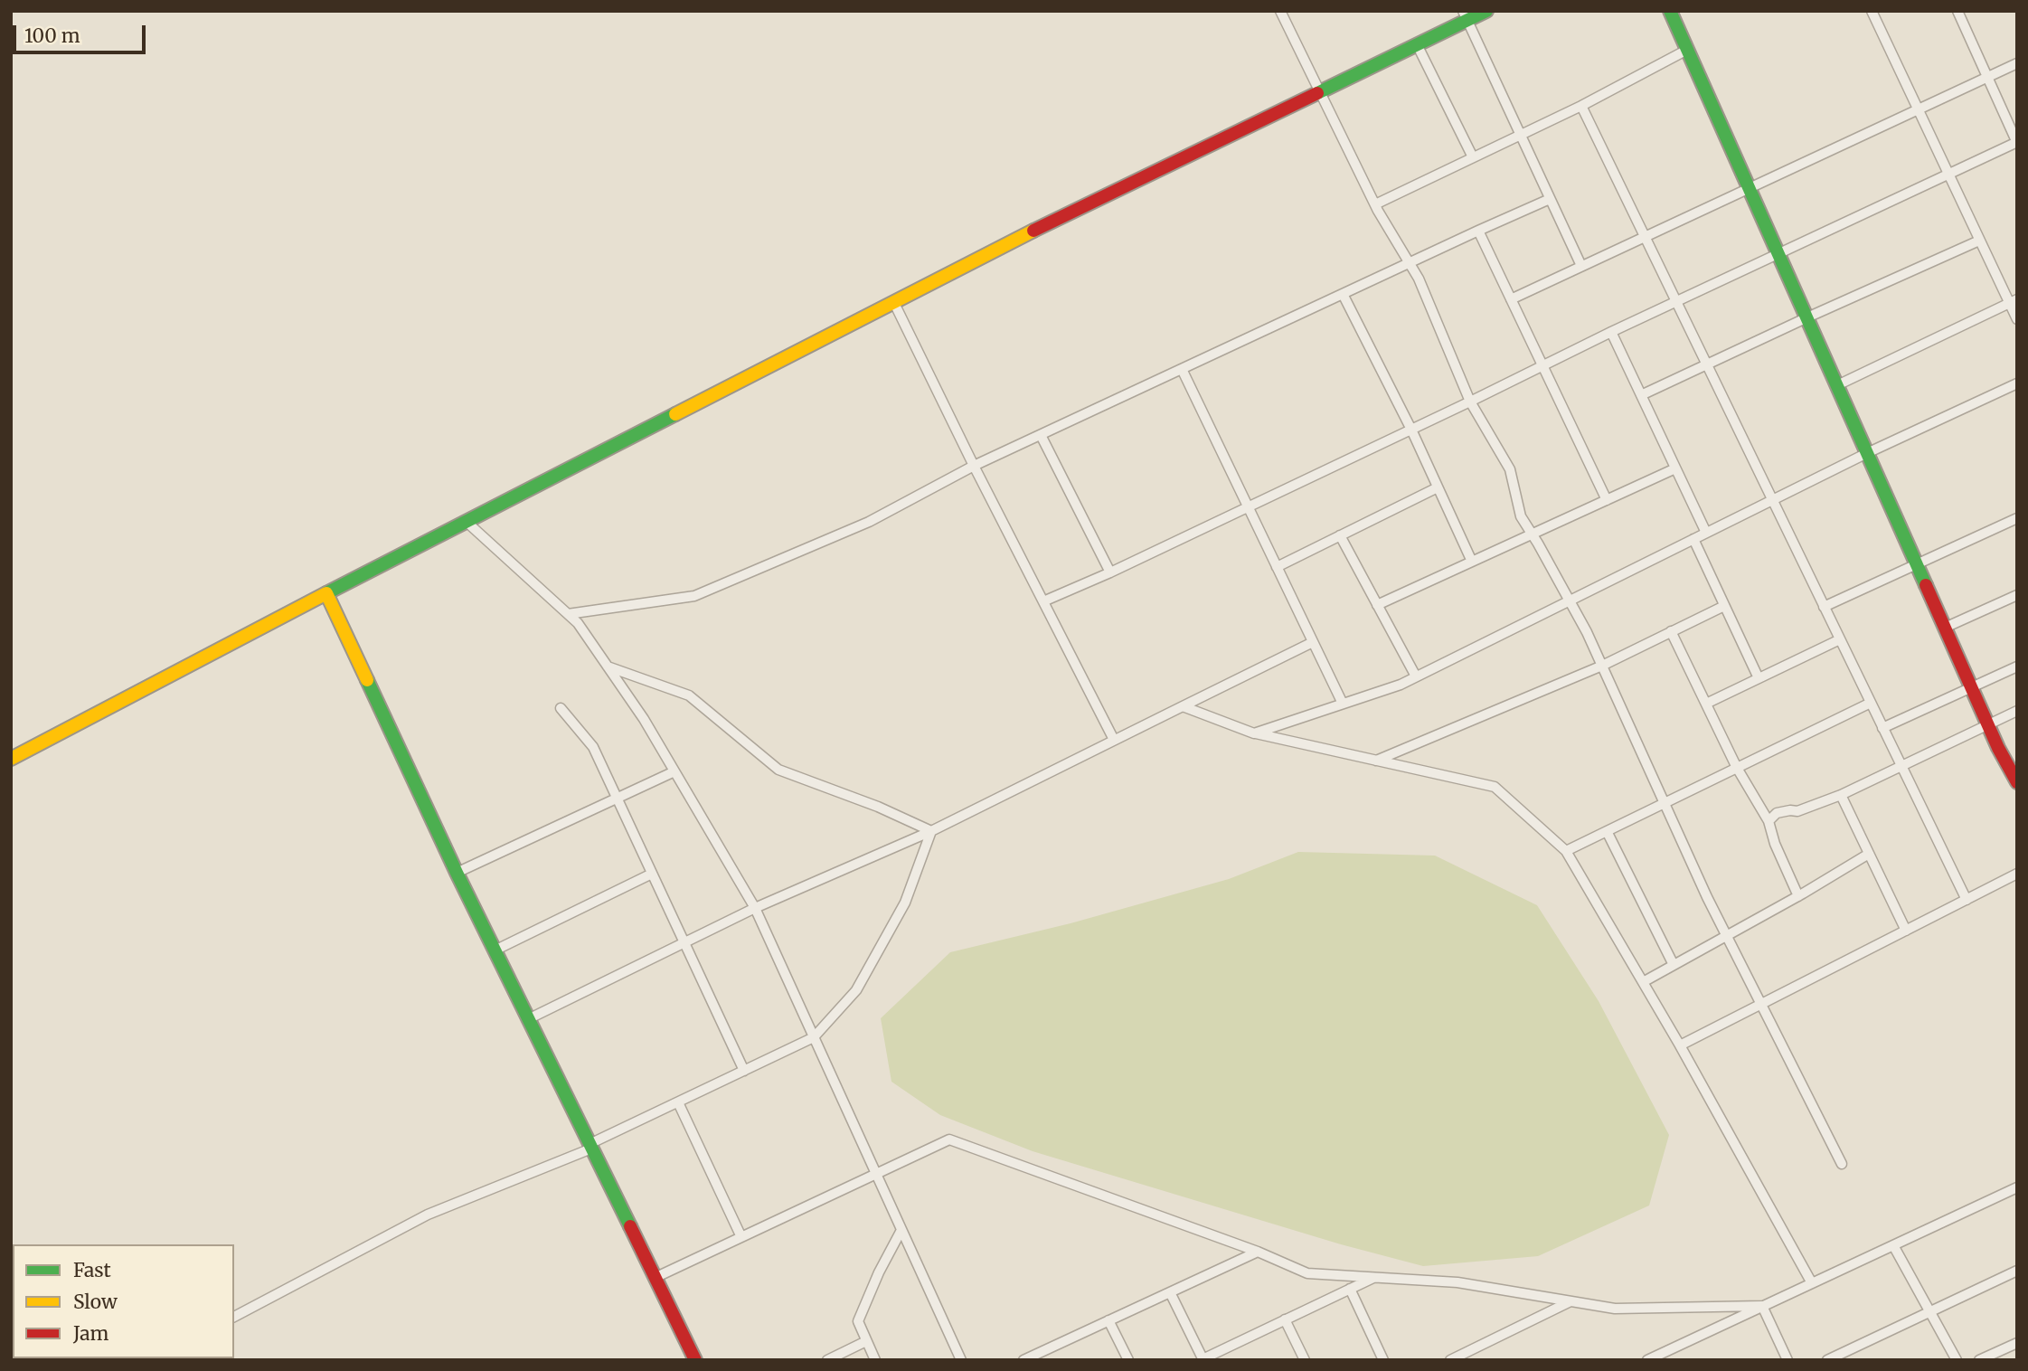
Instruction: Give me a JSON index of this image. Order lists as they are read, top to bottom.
{
  "legend": ["Fast", "Slow", "Jam"],
  "scale_bar": "100 m"
}
